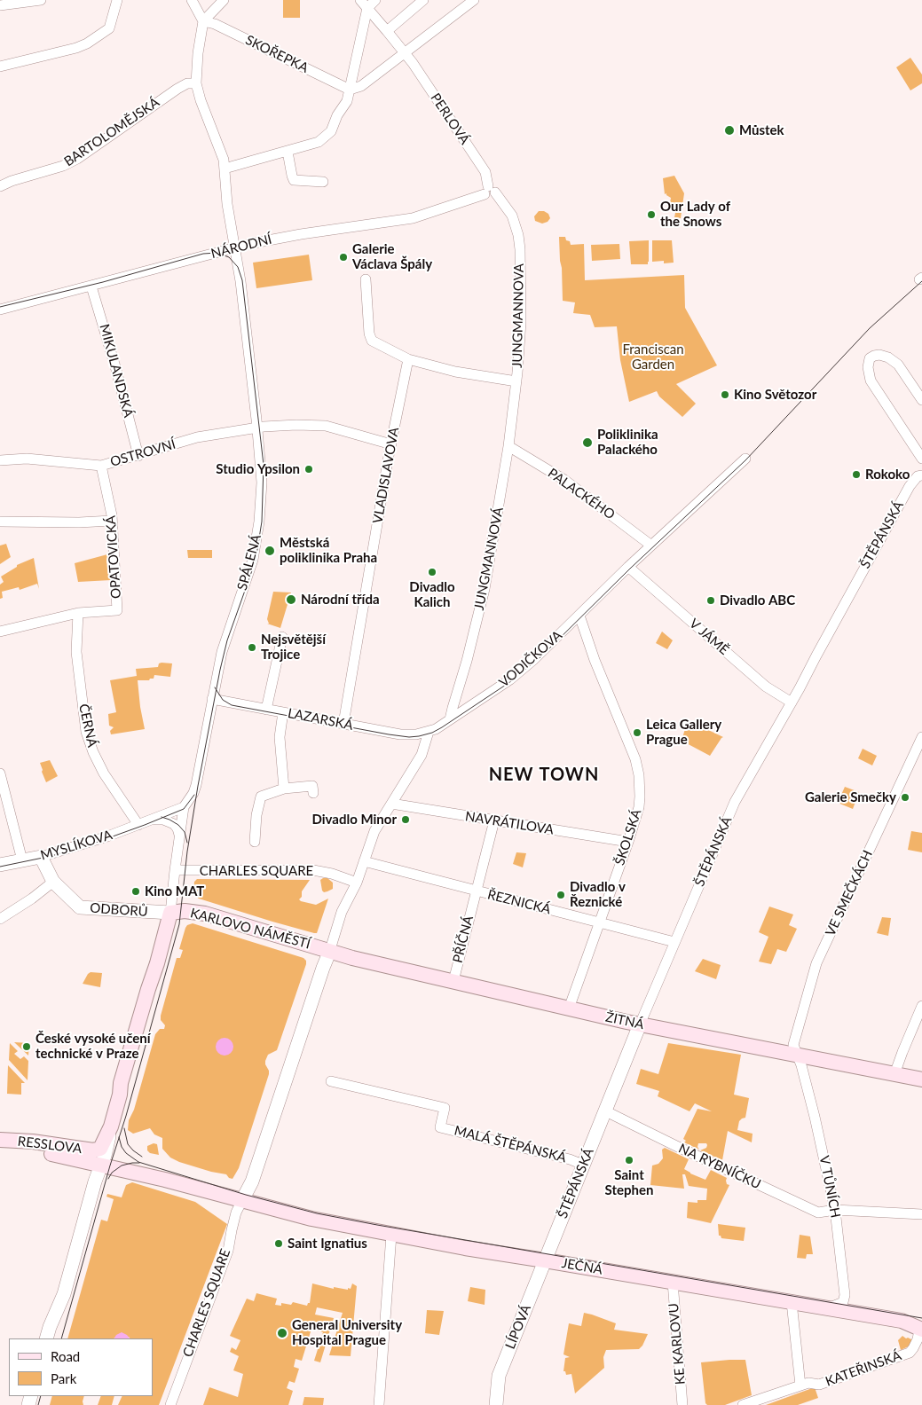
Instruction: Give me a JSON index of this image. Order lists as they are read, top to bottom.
{
  "streets": {
    "main road": [
      "KARLOVO NÁMĚSTÍ",
      "ŽITNÁ",
      "RESSLOVA",
      "JEČNÁ"
    ],
    "street": [
      "SKOŘEPKA",
      "PERLOVÁ",
      "BARTOLOMĚJSKÁ",
      "NÁRODNÍ",
      "JUNGMANNOVA",
      "MIKULANDSKÁ",
      "OSTROVNÍ",
      "VLADISLAVOVA",
      "PALACKÉHO",
      "ŠTĚPÁNSKÁ",
      "OPATOVICKÁ",
      "JUNGMANNOVÁ",
      "SPÁLENÁ",
      "V JÁMĚ",
      "VODIČKOVA",
      "LAZARSKÁ",
      "ČERNÁ",
      "NAVRÁTILOVA",
      "ŠKOLSKÁ",
      "MYSLÍKOVA",
      "CHARLES SQUARE",
      "VE SMEČKÁCH",
      "ŘEZNICKÁ",
      "ODBORŮ",
      "PŘÍČNÁ",
      "MALÁ ŠTĚPÁNSKÁ",
      "NA RYBNÍČKU",
      "V TŮNÍCH",
      "LÍPOVÁ",
      "KE KARLOVU",
      "KATEŘINSKÁ"
    ]
  },
  "crossings": [
    ["SKOŘEPKA", "SPÁLENÁ"],
    ["PERLOVÁ", "NÁRODNÍ"],
    ["PERLOVÁ", "JUNGMANNOVA"],
    ["BARTOLOMĚJSKÁ", "SPÁLENÁ"],
    ["NÁRODNÍ", "JUNGMANNOVA"],
    ["NÁRODNÍ", "MIKULANDSKÁ"],
    ["NÁRODNÍ", "SPÁLENÁ"],
    ["JUNGMANNOVA", "PALACKÉHO"],
    ["JUNGMANNOVA", "JUNGMANNOVÁ"],
    ["MIKULANDSKÁ", "OSTROVNÍ"],
    ["OSTROVNÍ", "VLADISLAVOVA"],
    ["OSTROVNÍ", "OPATOVICKÁ"],
    ["OSTROVNÍ", "SPÁLENÁ"],
    ["VLADISLAVOVA", "LAZARSKÁ"],
    ["PALACKÉHO", "JUNGMANNOVÁ"],
    ["PALACKÉHO", "VODIČKOVA"],
    ["ŠTĚPÁNSKÁ", "V JÁMĚ"],
    ["ŠTĚPÁNSKÁ", "ŘEZNICKÁ"],
    ["ŠTĚPÁNSKÁ", "ŽITNÁ"],
    ["ŠTĚPÁNSKÁ", "MALÁ ŠTĚPÁNSKÁ"],
    ["ŠTĚPÁNSKÁ", "NA RYBNÍČKU"],
    ["ŠTĚPÁNSKÁ", "JEČNÁ"],
    ["ŠTĚPÁNSKÁ", "LÍPOVÁ"],
    ["OPATOVICKÁ", "ČERNÁ"],
    ["JUNGMANNOVÁ", "VODIČKOVA"],
    ["SPÁLENÁ", "LAZARSKÁ"],
    ["SPÁLENÁ", "MYSLÍKOVA"],
    ["SPÁLENÁ", "CHARLES SQUARE"],
    ["V JÁMĚ", "VODIČKOVA"],
    ["VODIČKOVA", "LAZARSKÁ"],
    ["VODIČKOVA", "ŠKOLSKÁ"],
    ["ČERNÁ", "MYSLÍKOVA"],
    ["NAVRÁTILOVA", "ŠKOLSKÁ"],
    ["NAVRÁTILOVA", "PŘÍČNÁ"],
    ["ŠKOLSKÁ", "ŘEZNICKÁ"],
    ["ŠKOLSKÁ", "ŽITNÁ"],
    ["MYSLÍKOVA", "ODBORŮ"],
    ["CHARLES SQUARE", "KARLOVO NÁMĚSTÍ"],
    ["CHARLES SQUARE", "ŽITNÁ"],
    ["CHARLES SQUARE", "JEČNÁ"],
    ["VE SMEČKÁCH", "ŽITNÁ"],
    ["VE SMEČKÁCH", "V TŮNÍCH"],
    ["ŘEZNICKÁ", "PŘÍČNÁ"],
    ["ODBORŮ", "KARLOVO NÁMĚSTÍ"],
    ["KARLOVO NÁMĚSTÍ", "ŽITNÁ"],
    ["PŘÍČNÁ", "ŽITNÁ"],
    ["ŽITNÁ", "V TŮNÍCH"],
    ["NA RYBNÍČKU", "V TŮNÍCH"],
    ["V TŮNÍCH", "JEČNÁ"],
    ["JEČNÁ", "LÍPOVÁ"],
    ["JEČNÁ", "KE KARLOVU"],
    ["JEČNÁ", "KATEŘINSKÁ"]
  ],
  "districts": ["NEW TOWN"],
  "parks": ["Franciscan Garden"],
  "places": [
    "Můstek",
    "Our Lady of the Snows",
    "Galerie Václava Špály",
    "Kino Světozor",
    "Poliklinika Palackého",
    "Studio Ypsilon",
    "Rokoko",
    "Městská poliklinika Praha",
    "Divadlo Kalich",
    "Národní třída",
    "Divadlo ABC",
    "Nejsvětější Trojice",
    "Leica Gallery Prague",
    "Galerie Smečky",
    "Divadlo Minor",
    "Kino MAT",
    "Divadlo v Řeznické",
    "České vysoké učení technické v Praze",
    "Saint Stephen",
    "Saint Ignatius",
    "General University Hospital Prague"
  ],
  "legend": ["Road", "Park"]
}
